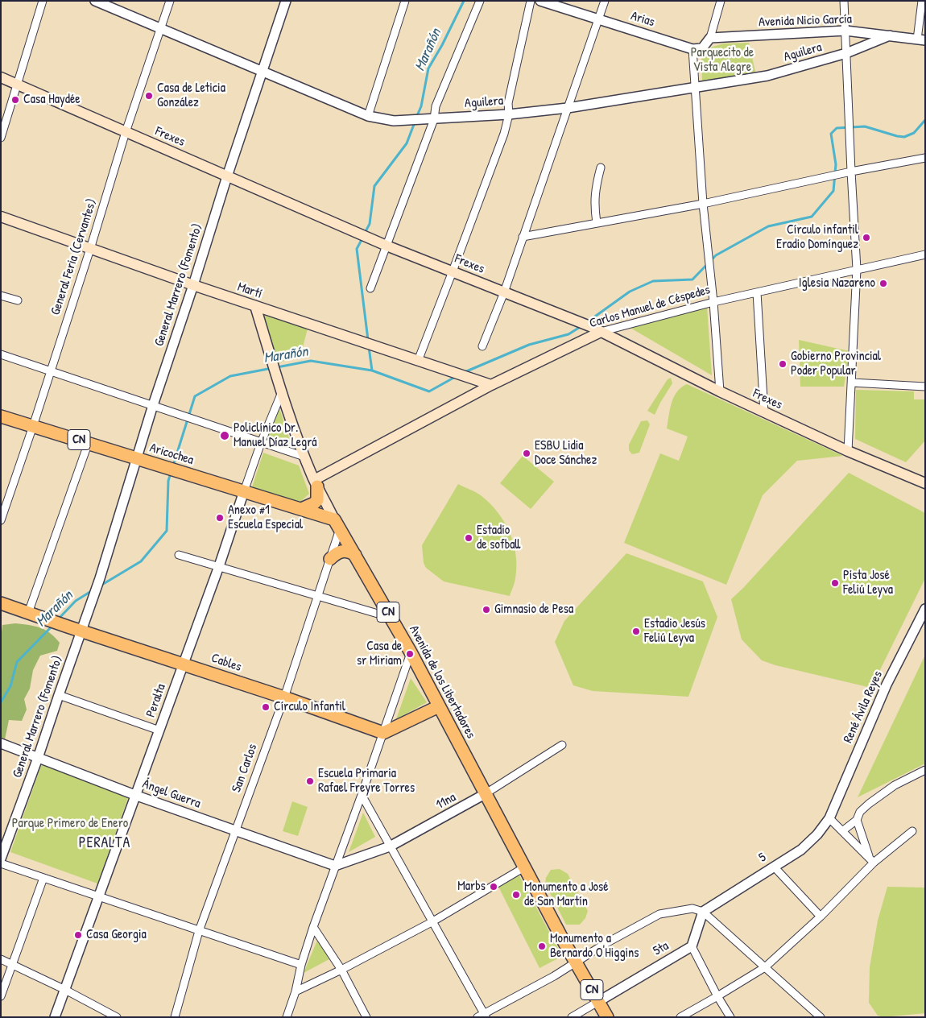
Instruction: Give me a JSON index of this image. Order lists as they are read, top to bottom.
{
  "streets": {
    "main road": [
      "Frexes",
      "Martí",
      "Carlos Manuel de Céspedes",
      "CN",
      "Aricochea",
      "Cables",
      "Avenida de los Libertadores"
    ],
    "street": [
      "Arias",
      "Avenida Nicio García",
      "Aguilera",
      "General Feria (Cervantes)",
      "General Marrero (Fomento)",
      "Peralta",
      "René Ávila Reyes",
      "San Carlos",
      "Ángel Guerra",
      "11na",
      "5",
      "5ta"
    ]
  },
  "crossings": [
    ["Avenida Nicio García", "Aguilera"],
    ["Aguilera", "General Feria (Cervantes)"],
    ["Aguilera", "General Marrero (Fomento)"],
    ["Frexes", "General Feria (Cervantes)"],
    ["Frexes", "General Marrero (Fomento)"],
    ["Frexes", "Carlos Manuel de Céspedes"],
    ["General Feria (Cervantes)", "Martí"],
    ["General Feria (Cervantes)", "Aricochea"],
    ["General Marrero (Fomento)", "Martí"],
    ["General Marrero (Fomento)", "Aricochea"],
    ["General Marrero (Fomento)", "Cables"],
    ["General Marrero (Fomento)", "Ángel Guerra"],
    ["Martí", "Carlos Manuel de Céspedes"],
    ["Martí", "Avenida de los Libertadores"],
    ["Carlos Manuel de Céspedes", "Avenida de los Libertadores"],
    ["Aricochea", "Avenida de los Libertadores"],
    ["Aricochea", "Peralta"],
    ["Aricochea", "San Carlos"],
    ["Cables", "Peralta"],
    ["Cables", "San Carlos"],
    ["Avenida de los Libertadores", "Peralta"],
    ["Avenida de los Libertadores", "San Carlos"],
    ["Avenida de los Libertadores", "11na"],
    ["Avenida de los Libertadores", "5ta"],
    ["Peralta", "Ángel Guerra"],
    ["René Ávila Reyes", "5"],
    ["San Carlos", "Ángel Guerra"],
    ["Ángel Guerra", "11na"]
  ],
  "districts": ["PERALTA"],
  "water": ["Marañón"],
  "parks": ["Parquecito de Vista Alegre", "Parque Primero de Enero"],
  "places": [
    "Casa de Leticia González",
    "Casa Haydée",
    "Círculo infantil Eradio Domínguez",
    "Iglesia Nazareno",
    "Gobierno Provincial Poder Popular",
    "Policlínico Dr. Manuel Díaz Legrá",
    "ESBU Lidia Doce Sánchez",
    "Anexo #1 Escuela Especial",
    "Estadio de sofball",
    "Pista José Feliú Leyva",
    "Gimnasio de Pesa",
    "Estadio Jesús Feliú Leyva",
    "Casa de sr Miriam",
    "Círculo Infantil",
    "Escuela Primaria Rafael Freyre Torres",
    "Marbs",
    "Monumento a José de San Martín",
    "Casa Georgia",
    "Monumento a Bernardo O'Higgins"
  ]
}
